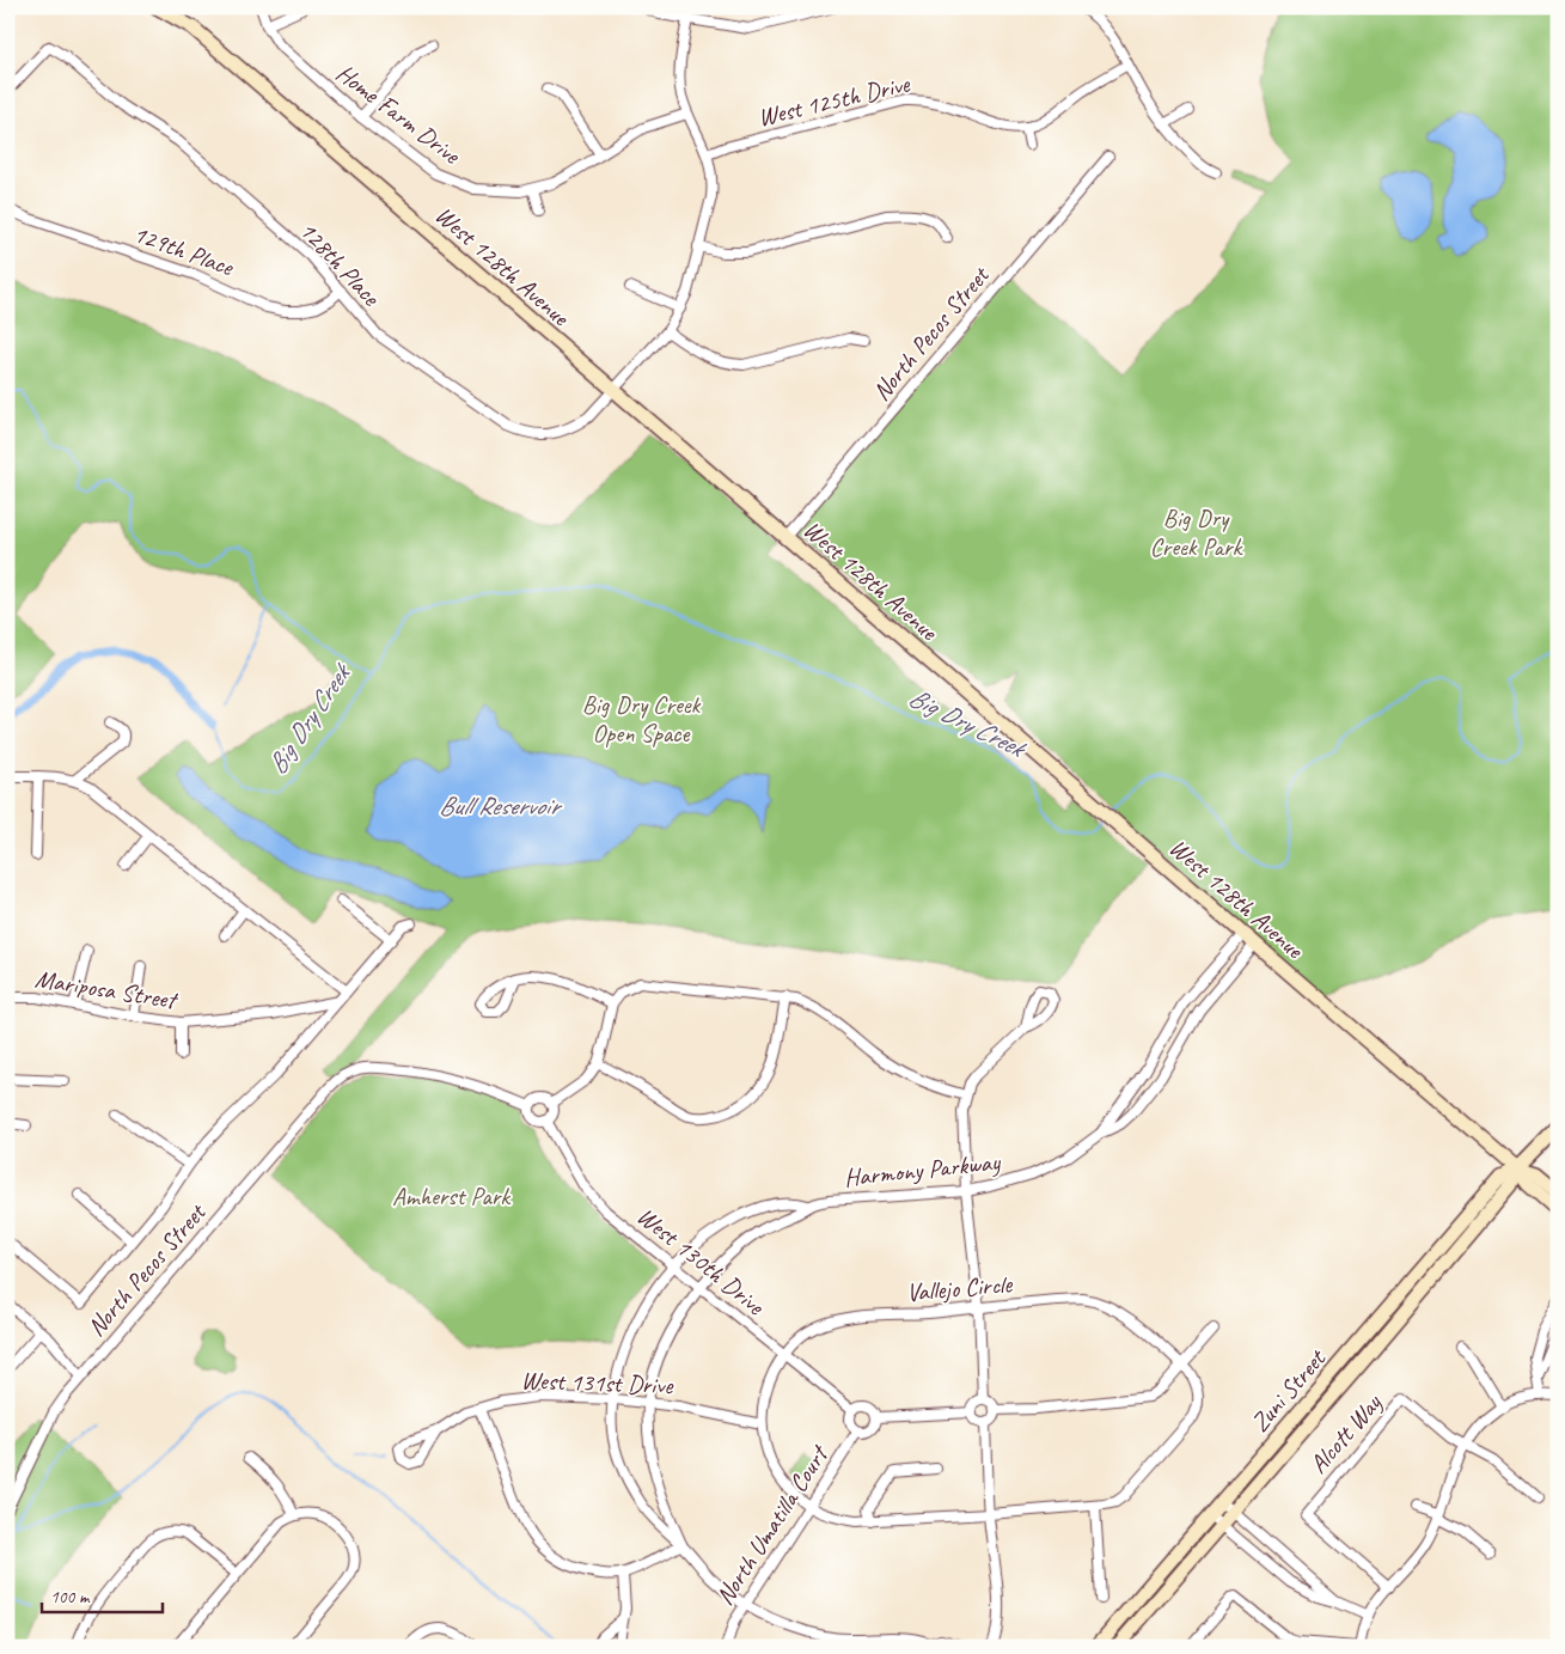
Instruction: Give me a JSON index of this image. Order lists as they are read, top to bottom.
{
  "streets": {
    "main road": ["West 128th Avenue", "Zuni Street"],
    "street": [
      "West 125th Drive",
      "Home Farm Drive",
      "129th Place",
      "128th Place",
      "North Pecos Street",
      "Mariposa Street",
      "Harmony Parkway",
      "West 130th Drive",
      "Vallejo Circle",
      "West 131st Drive",
      "Alcott Way",
      "North Umatilla Court"
    ]
  },
  "crossings": [
    ["West 125th Drive", "128th Place"],
    ["Home Farm Drive", "128th Place"],
    ["129th Place", "128th Place"],
    ["128th Place", "West 128th Avenue"],
    ["West 128th Avenue", "North Pecos Street"],
    ["West 128th Avenue", "Harmony Parkway"],
    ["West 128th Avenue", "Zuni Street"],
    ["North Pecos Street", "West 130th Drive"],
    ["Harmony Parkway", "West 130th Drive"],
    ["Harmony Parkway", "West 131st Drive"],
    ["Harmony Parkway", "North Umatilla Court"],
    ["West 130th Drive", "Vallejo Circle"],
    ["West 130th Drive", "North Umatilla Court"],
    ["Vallejo Circle", "West 131st Drive"],
    ["Vallejo Circle", "North Umatilla Court"]
  ],
  "water": ["Big Dry Creek", "Bull Reservoir"],
  "parks": ["Big Dry Creek Park", "Big Dry Creek Open Space", "Amherst Park"],
  "scale_bar": "100 m"
}
